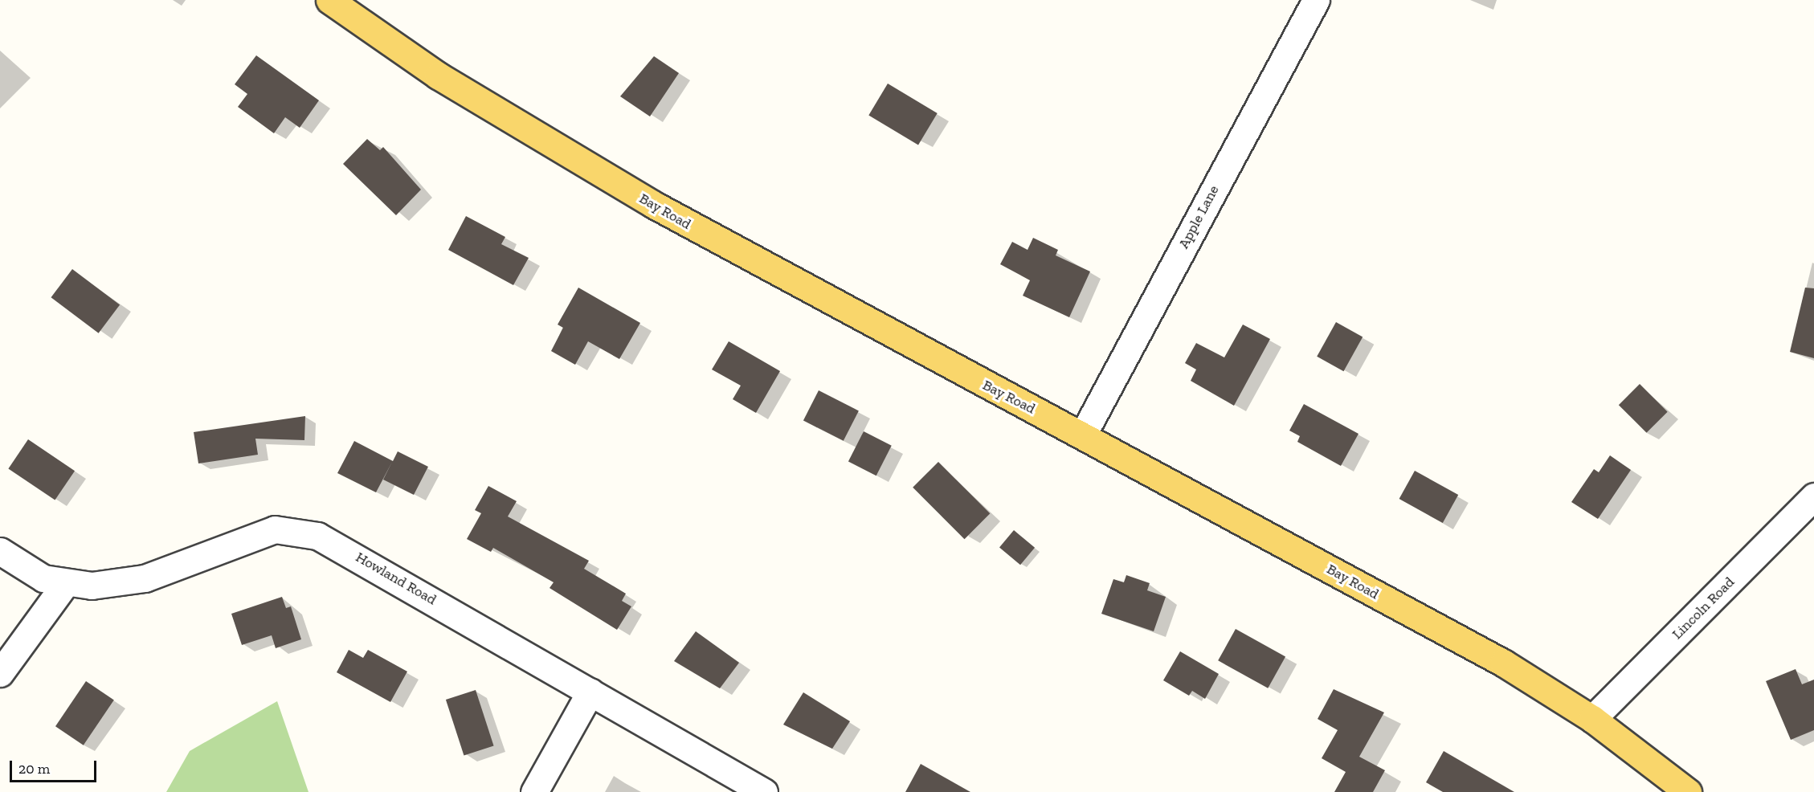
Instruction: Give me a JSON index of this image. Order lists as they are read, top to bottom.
{
  "streets": {
    "main road": ["Bay Road"],
    "street": ["Apple Lane", "Howland Road", "Lincoln Road"]
  },
  "crossings": [
    ["Bay Road", "Apple Lane"],
    ["Bay Road", "Lincoln Road"]
  ],
  "scale_bar": "20 m"
}
